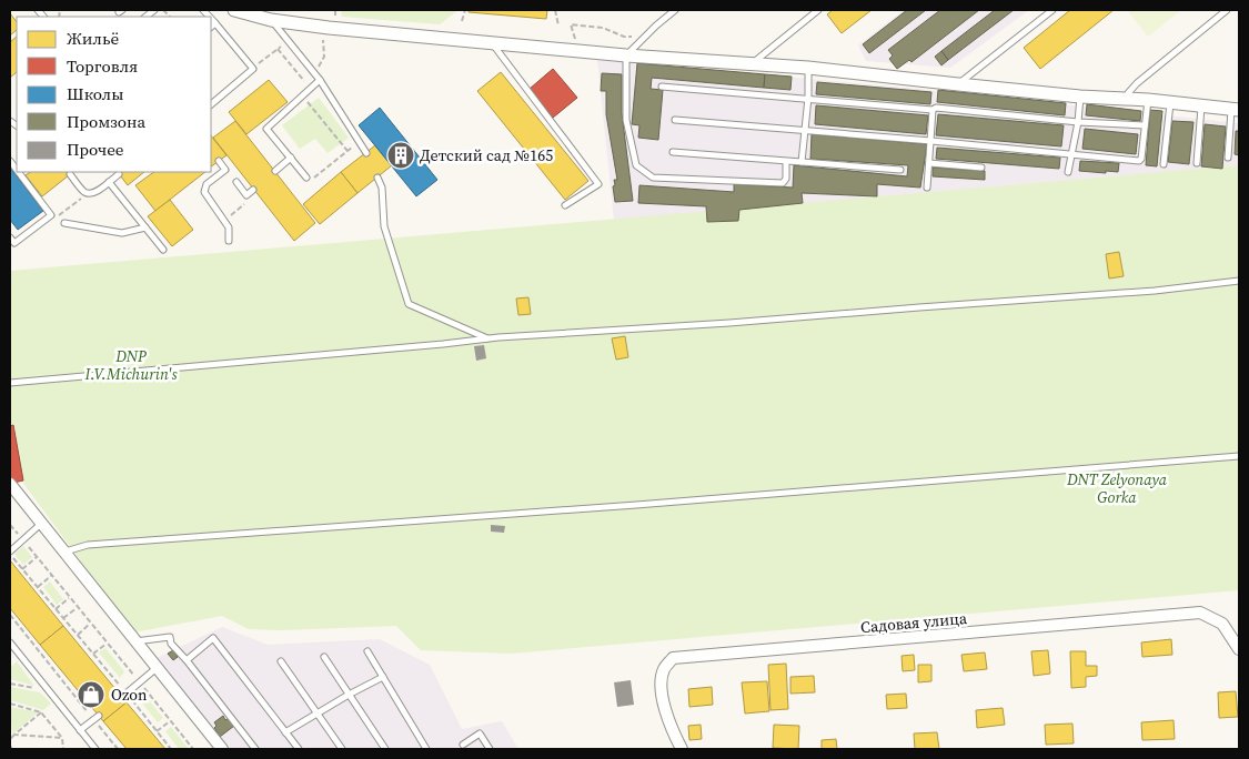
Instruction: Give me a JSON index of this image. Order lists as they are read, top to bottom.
{
  "streets": {
    "street": ["Садовая улица"]
  },
  "parks": ["DNP I.V.Michurin's", "DNT Zelyonaya Gorka"],
  "places": {
    "building": ["Детский сад №165"],
    "shop": ["Ozon"]
  },
  "legend": [
    "Жильё",
    "Торговля",
    "Школы",
    "Промзона",
    "Прочее"
  ]
}
